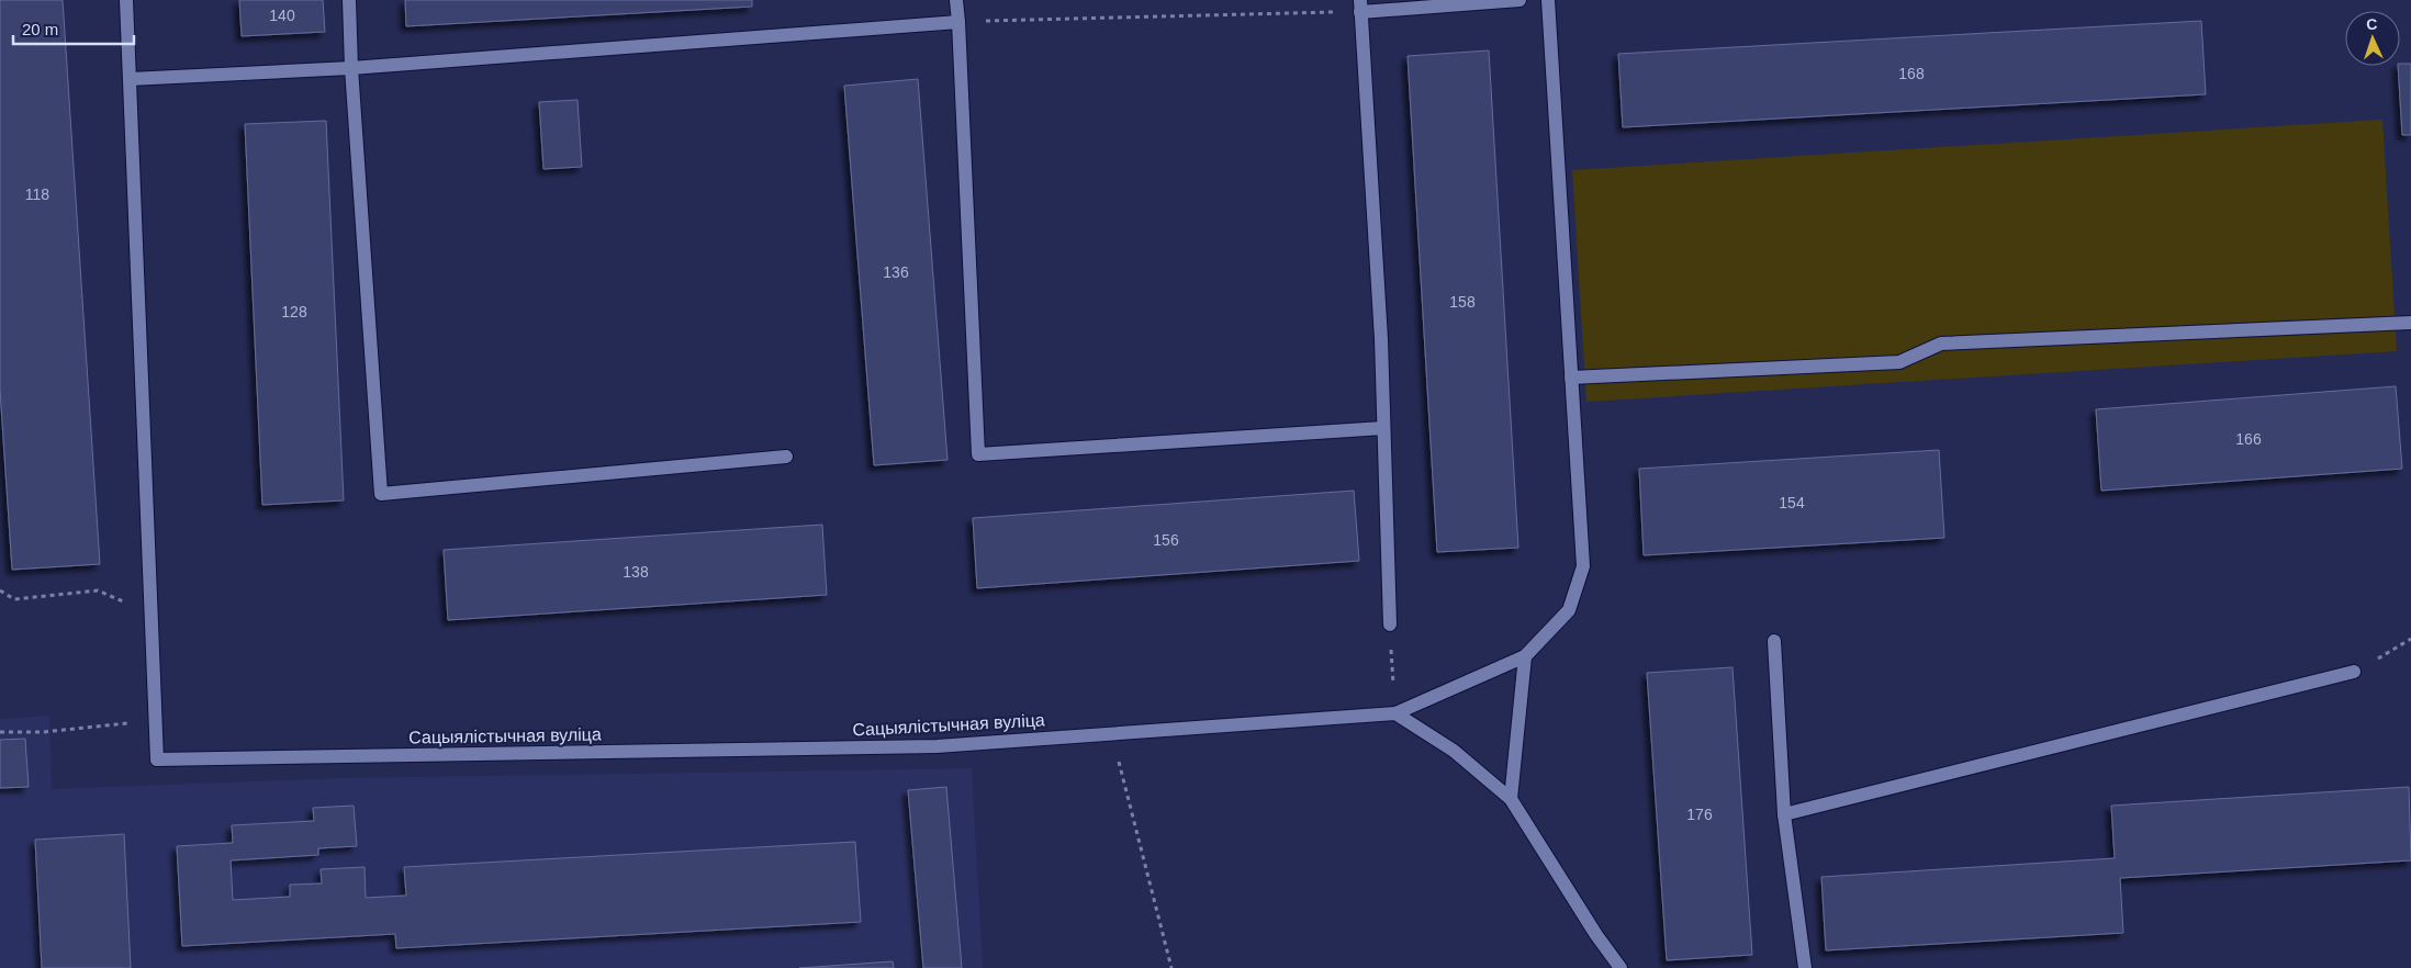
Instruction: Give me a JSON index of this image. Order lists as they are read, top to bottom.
{
  "streets": {
    "street": ["Сацыялістычная вуліца"]
  },
  "house_numbers": [
    "140",
    "168",
    "118",
    "136",
    "158",
    "128",
    "166",
    "154",
    "156",
    "138",
    "176"
  ],
  "scale_bar": "20 m",
  "north": "top"
}
